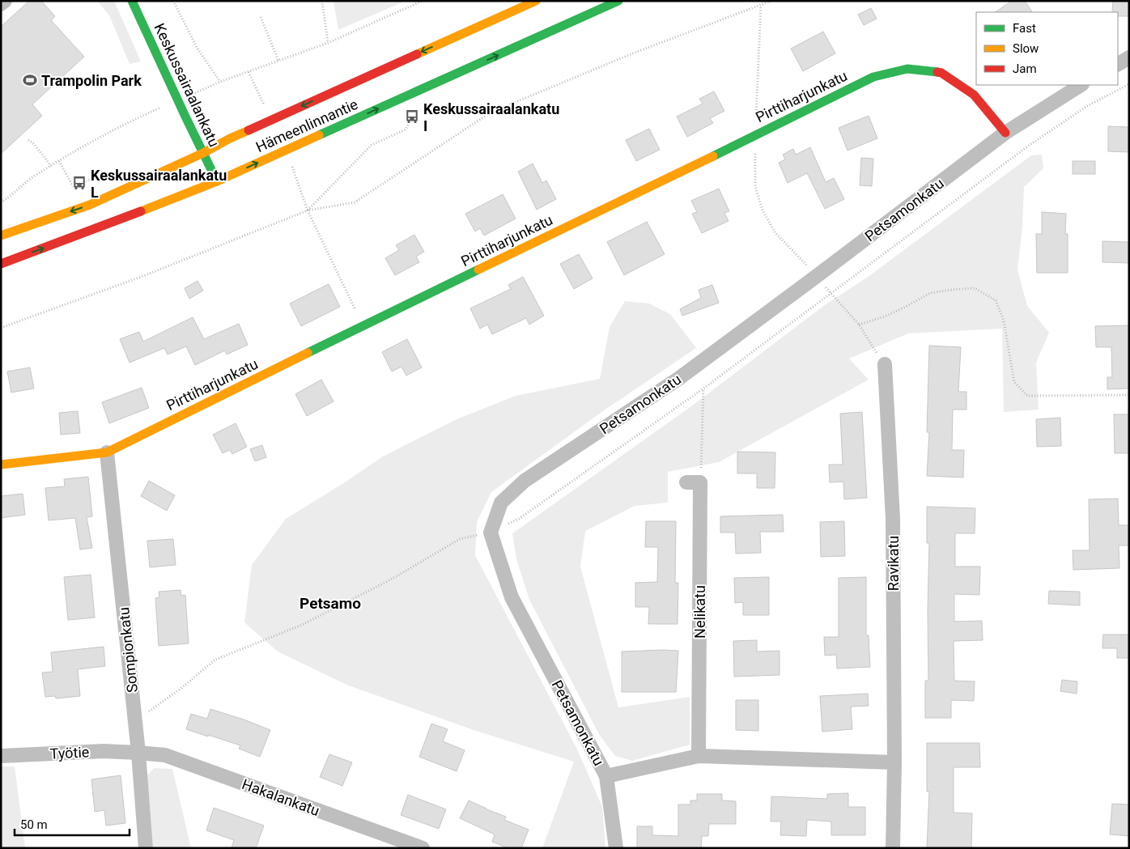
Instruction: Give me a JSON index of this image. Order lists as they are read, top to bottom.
{
  "streets": {
    "street": [
      "Keskussairaalankatu",
      "Pirttiharjunkatu",
      "Hämeenlinnantie",
      "Petsamonkatu",
      "Ravikatu",
      "Nelikatu",
      "Sompionkatu",
      "Työtie",
      "Hakalankatu"
    ]
  },
  "crossings": [
    ["Keskussairaalankatu", "Hämeenlinnantie"],
    ["Pirttiharjunkatu", "Petsamonkatu"],
    ["Pirttiharjunkatu", "Sompionkatu"],
    ["Sompionkatu", "Työtie"],
    ["Sompionkatu", "Hakalankatu"],
    ["Työtie", "Hakalankatu"]
  ],
  "districts": ["Petsamo"],
  "places": {
    "sports": ["Trampolin Park"],
    "bus stop": ["Keskussairaalankatu I", "Keskussairaalankatu L"]
  },
  "legend": ["Fast", "Slow", "Jam"],
  "scale_bar": "50 m"
}
